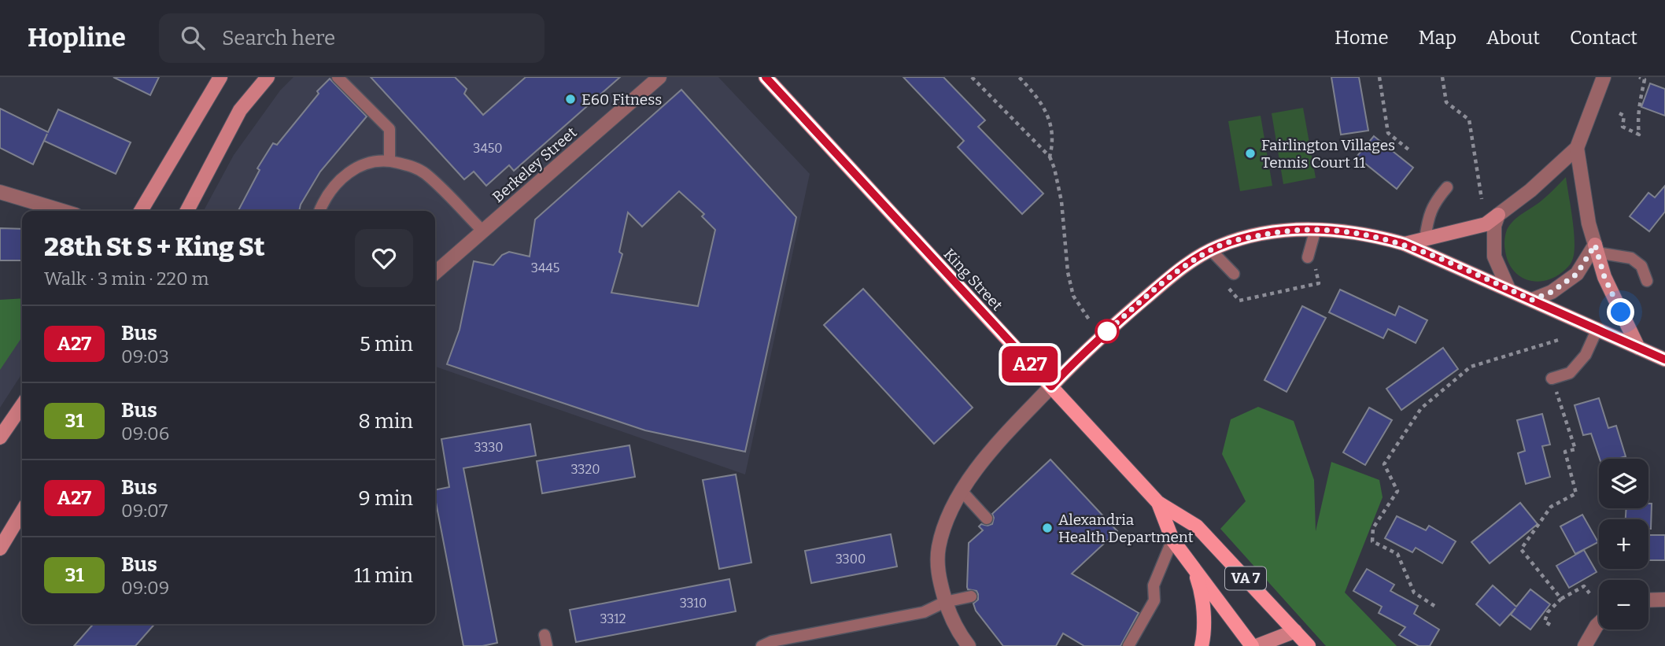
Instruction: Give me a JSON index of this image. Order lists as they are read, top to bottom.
{
  "streets": {
    "main road": ["King Street", "VA 7"],
    "street": ["Berkeley Street"]
  },
  "places": ["E60 Fitness", "Fairlington Villages Tennis Court 11", "Alexandria Health Department"],
  "lines": ["bus line A27"],
  "house_numbers": [
    "3450",
    "3445",
    "3330",
    "3320",
    "3300",
    "3310",
    "3312"
  ],
  "page": {
    "header": "Hopline",
    "search": "Search here",
    "nav": [
      "Home",
      "Map",
      "About",
      "Contact"
    ],
    "on_map": "A27",
    "heading": ["28th St S + King St", "Walk · 3 min · 220 m"],
    "list": [
      {
        "mark": "A27",
        "name": "Bus",
        "note": "09:03",
        "value": "5 min"
      },
      {
        "mark": "31",
        "name": "Bus",
        "note": "09:06",
        "value": "8 min"
      },
      {
        "mark": "A27",
        "name": "Bus",
        "note": "09:07",
        "value": "9 min"
      },
      {
        "mark": "31",
        "name": "Bus",
        "note": "09:09",
        "value": "11 min"
      }
    ],
    "map_buttons": ["+", "−"]
  }
}
